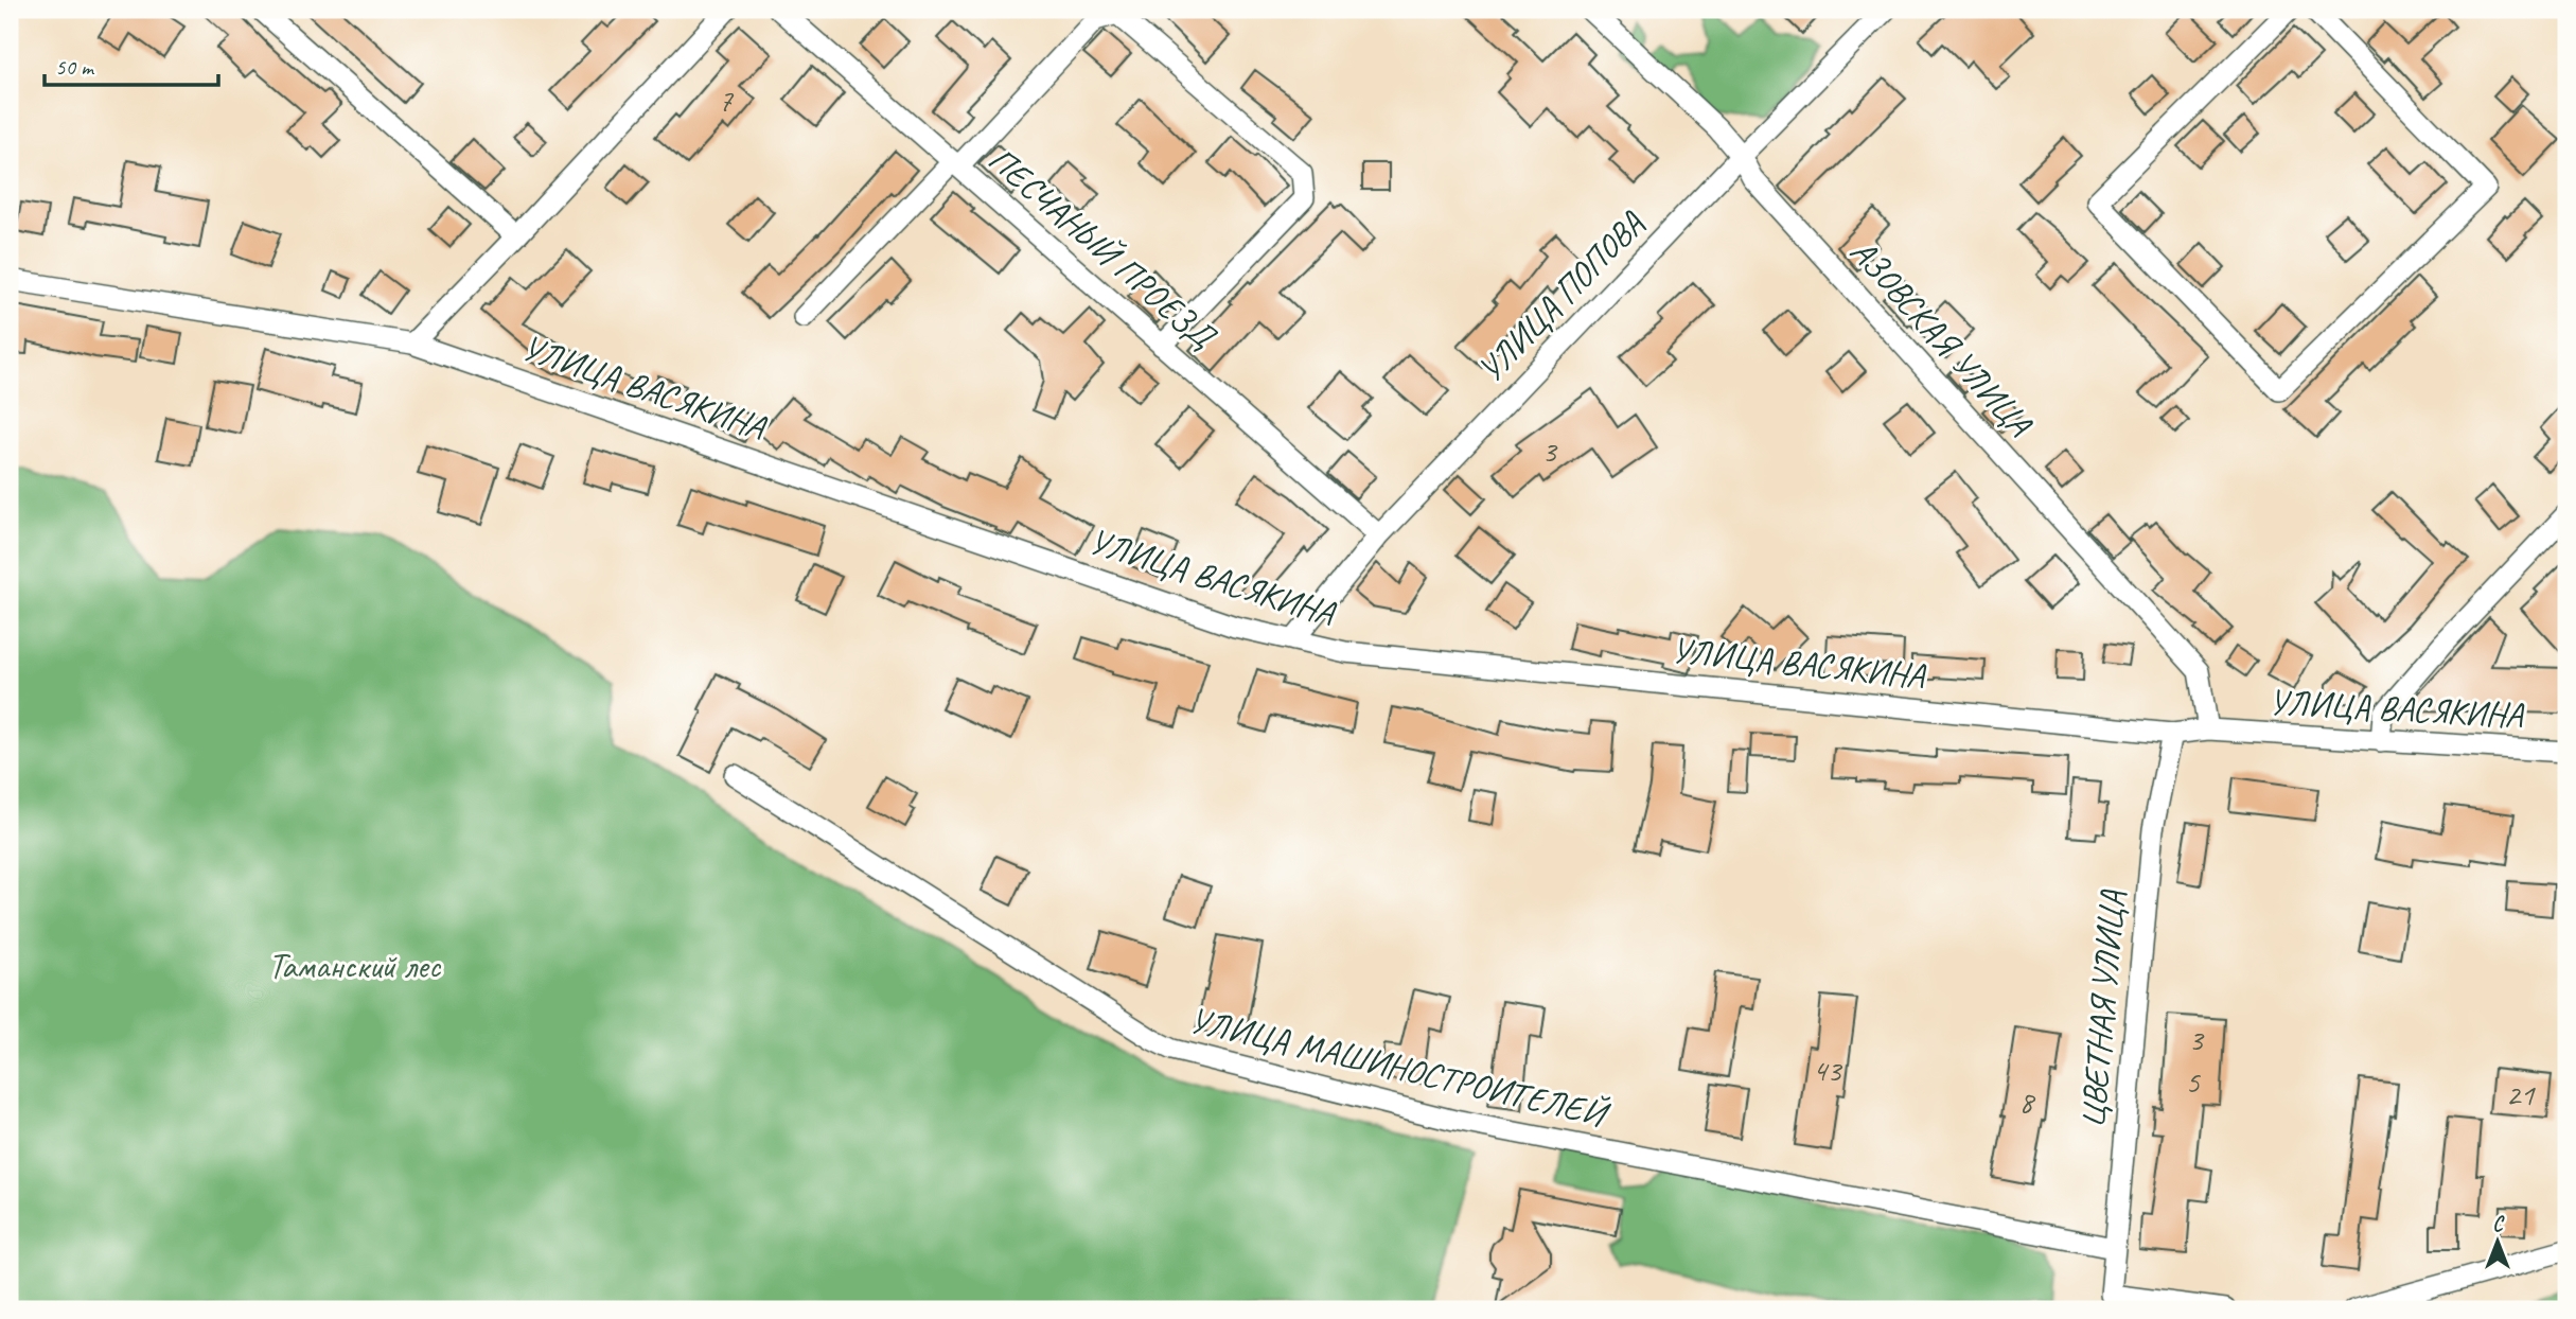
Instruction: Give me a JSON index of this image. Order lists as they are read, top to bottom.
{
  "streets": {
    "street": [
      "ПЕСЧАНЫЙ ПРОЕЗД",
      "УЛИЦА ПОПОВА",
      "АЗОВСКАЯ УЛИЦА",
      "УЛИЦА ВАСЯКИНА",
      "ЦВЕТНАЯ УЛИЦА",
      "УЛИЦА МАШИНОСТРОИТЕЛЕЙ"
    ]
  },
  "crossings": [
    ["ПЕСЧАНЫЙ ПРОЕЗД", "УЛИЦА ПОПОВА"],
    ["УЛИЦА ПОПОВА", "АЗОВСКАЯ УЛИЦА"],
    ["УЛИЦА ПОПОВА", "УЛИЦА ВАСЯКИНА"],
    ["АЗОВСКАЯ УЛИЦА", "УЛИЦА ВАСЯКИНА"],
    ["УЛИЦА ВАСЯКИНА", "ЦВЕТНАЯ УЛИЦА"],
    ["ЦВЕТНАЯ УЛИЦА", "УЛИЦА МАШИНОСТРОИТЕЛЕЙ"]
  ],
  "parks": ["Таманский лес"],
  "house_numbers": [
    "7",
    "3",
    "3",
    "43",
    "5",
    "21",
    "8"
  ],
  "scale_bar": "50 m",
  "north": "top"
}
